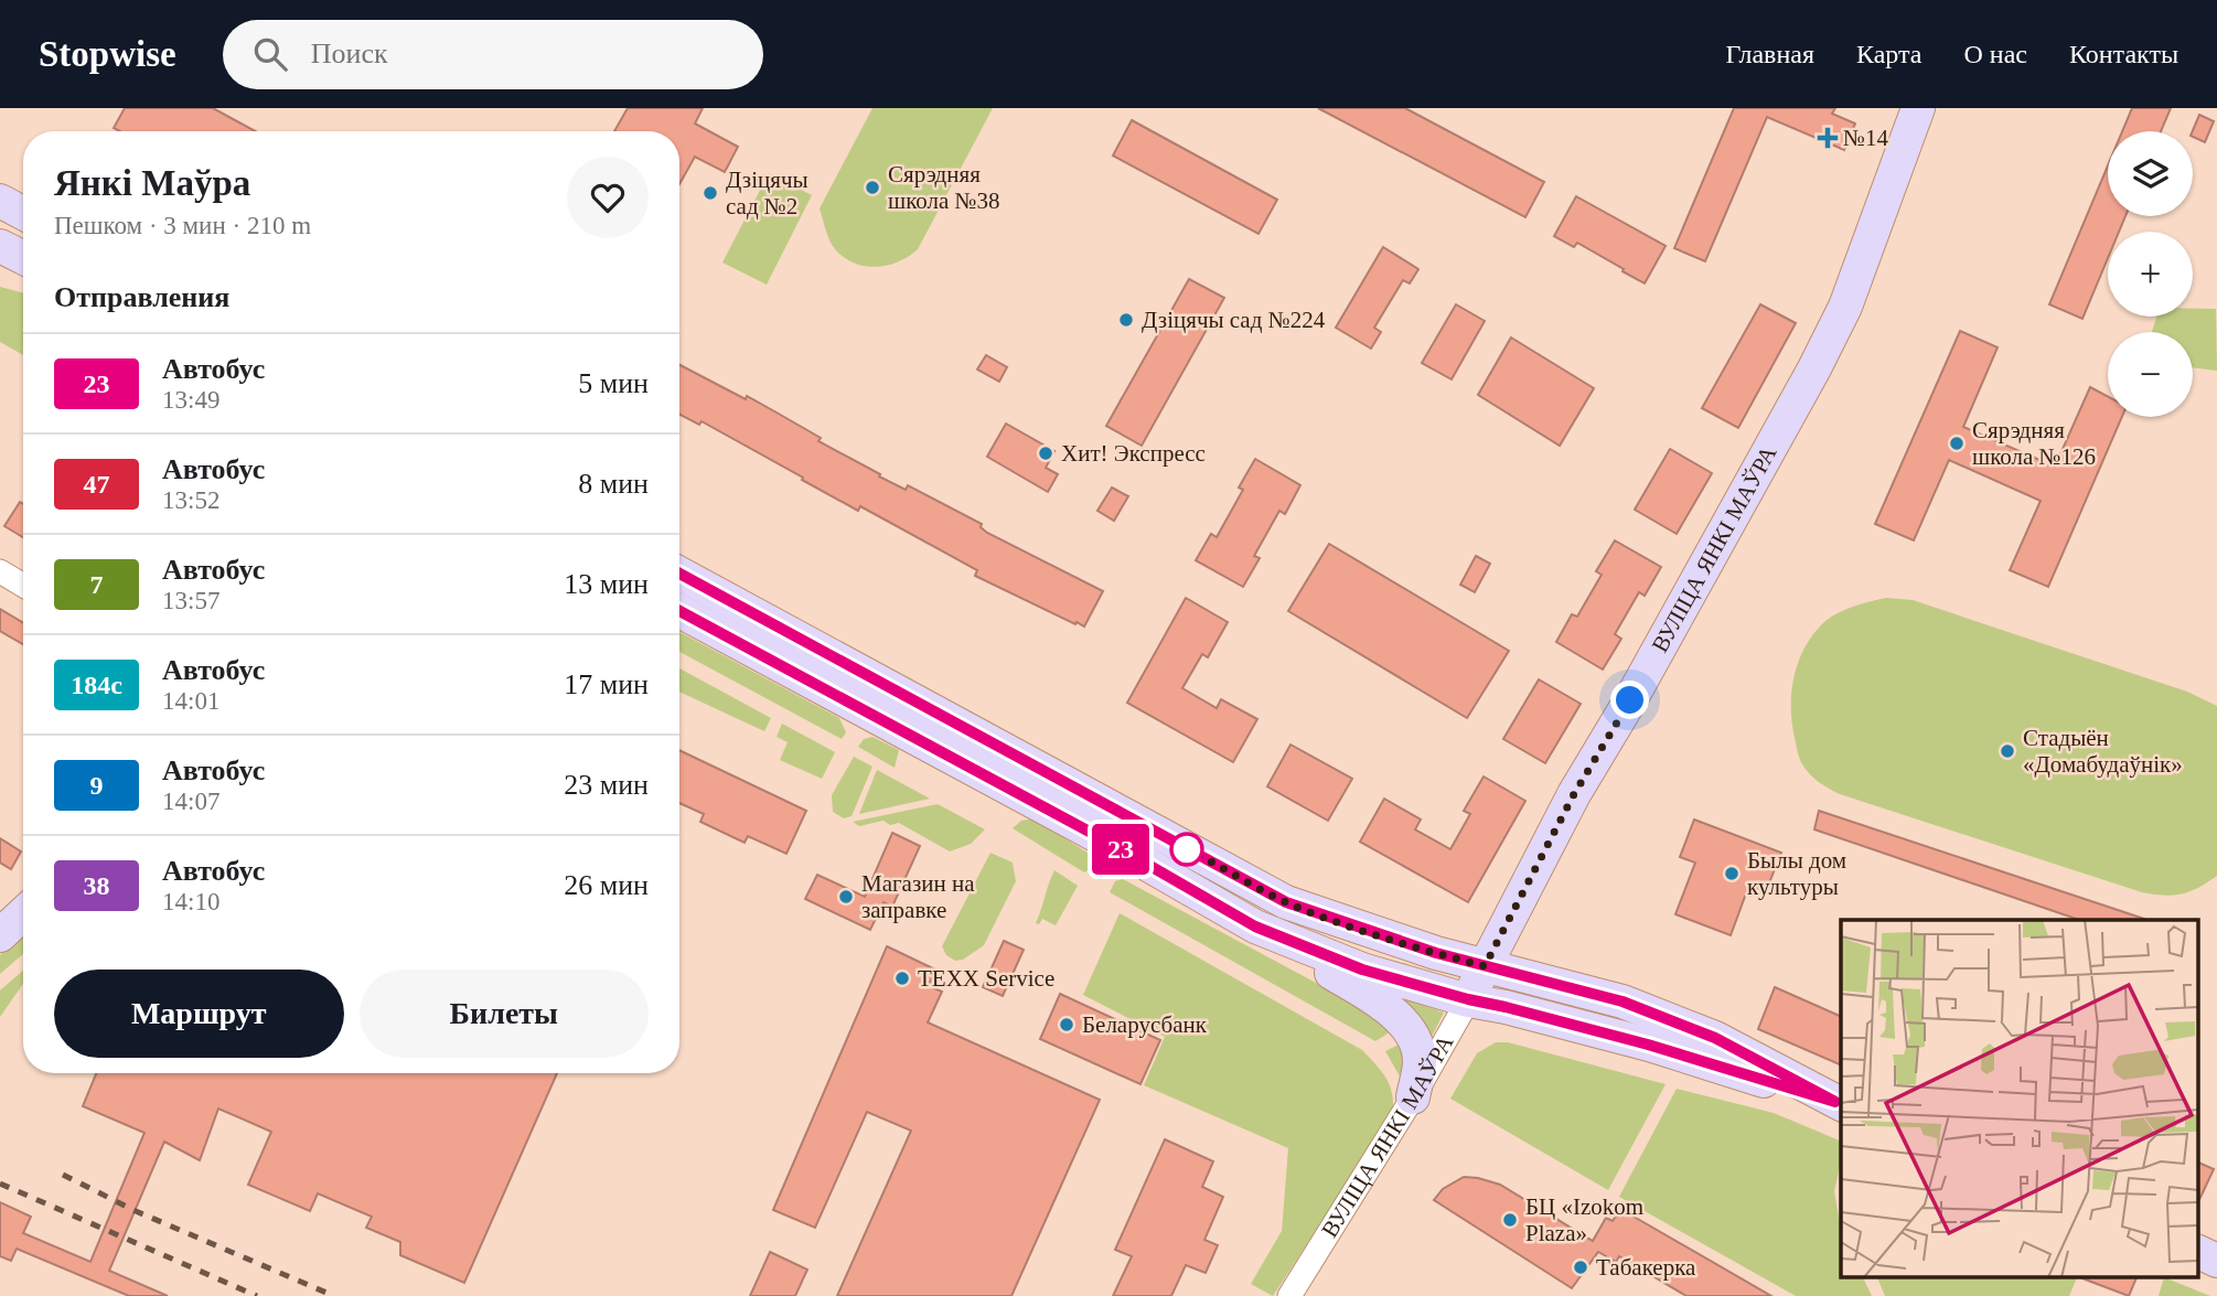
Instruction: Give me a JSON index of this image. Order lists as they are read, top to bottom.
{
  "streets": {
    "main road": ["ВУЛІЦА ЯНКІ МАЎРА"]
  },
  "places": {
    "health": ["№14"],
    "other": [
      "Сярэдняя школа №38",
      "Дзіцячы сад №2",
      "Дзіцячы сад №224",
      "Сярэдняя школа №126",
      "Хит! Экспресс",
      "Стадыён «Домабудаўнік»",
      "Былы дом культуры",
      "Магазин на заправке",
      "TEXX Service",
      "Беларусбанк",
      "БЦ «Izokom Plaza»",
      "Табакерка"
    ]
  },
  "lines": ["bus line 23"],
  "page": {
    "header": "Stopwise",
    "search": "Поиск",
    "nav": [
      "Главная",
      "Карта",
      "О нас",
      "Контакты"
    ],
    "on_map": "23",
    "map_buttons": ["+", "−"],
    "heading": [
      ["Янкі Маўра", "Пешком · 3 мин · 210 m"],
      "Отправления"
    ],
    "list": [
      {
        "mark": "23",
        "name": "Автобус",
        "note": "13:49",
        "value": "5 мин"
      },
      {
        "mark": "47",
        "name": "Автобус",
        "note": "13:52",
        "value": "8 мин"
      },
      {
        "mark": "7",
        "name": "Автобус",
        "note": "13:57",
        "value": "13 мин"
      },
      {
        "mark": "184с",
        "name": "Автобус",
        "note": "14:01",
        "value": "17 мин"
      },
      {
        "mark": "9",
        "name": "Автобус",
        "note": "14:07",
        "value": "23 мин"
      },
      {
        "mark": "38",
        "name": "Автобус",
        "note": "14:10",
        "value": "26 мин"
      }
    ],
    "buttons": ["Маршрут", "Билеты"]
  }
}
